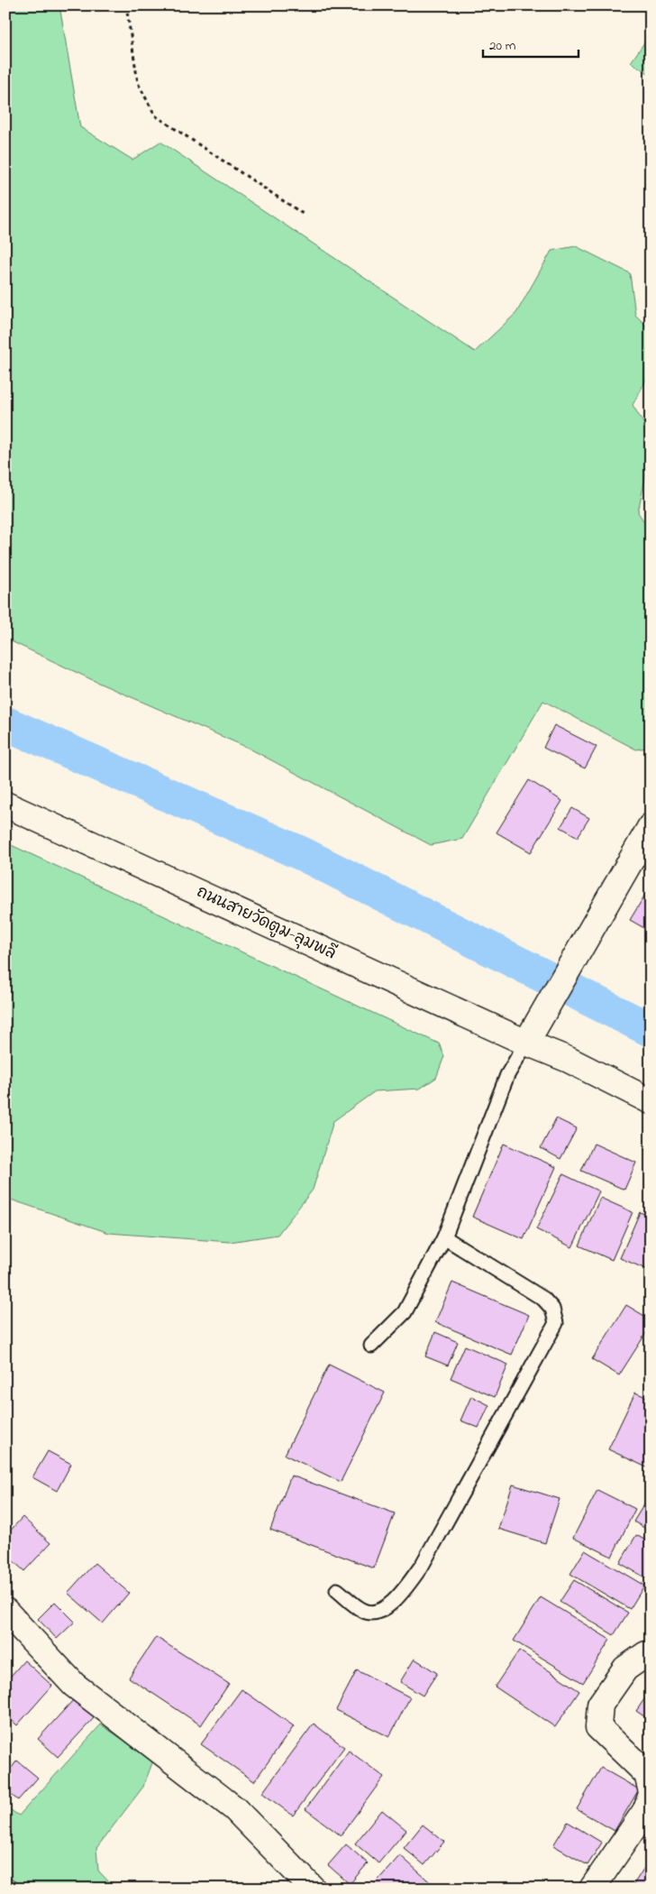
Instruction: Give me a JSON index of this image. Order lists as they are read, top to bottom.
{
  "streets": {
    "street": ["ถนนสายวัดตูม-ลุมพลี"]
  },
  "scale_bar": "20 m"
}
